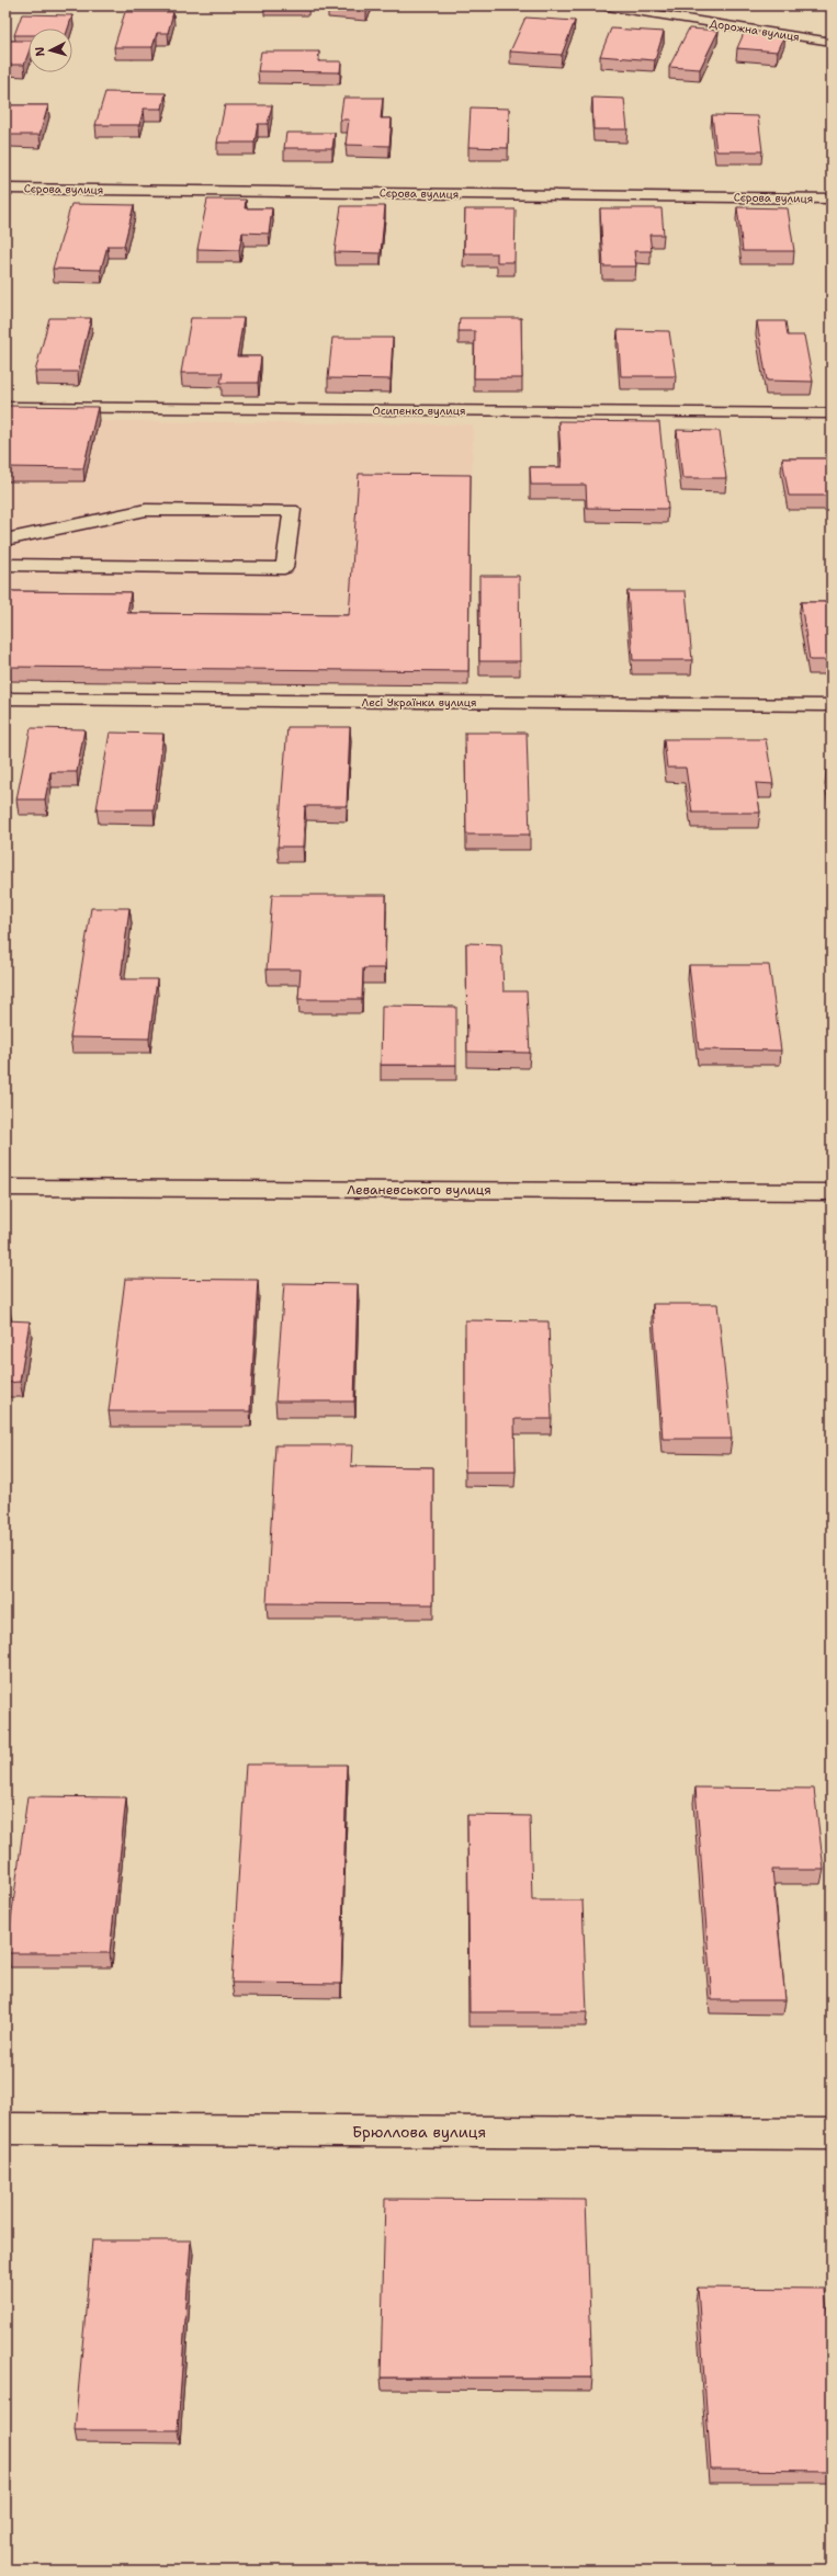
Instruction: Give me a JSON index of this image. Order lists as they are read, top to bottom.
{
  "streets": {
    "street": [
      "Дорожна вулиця",
      "Сєрова вулиця",
      "Осипенко вулиця",
      "Лесі Українки вулиця",
      "Леваневського вулиця",
      "Брюллова вулиця"
    ]
  },
  "north": "left"
}
